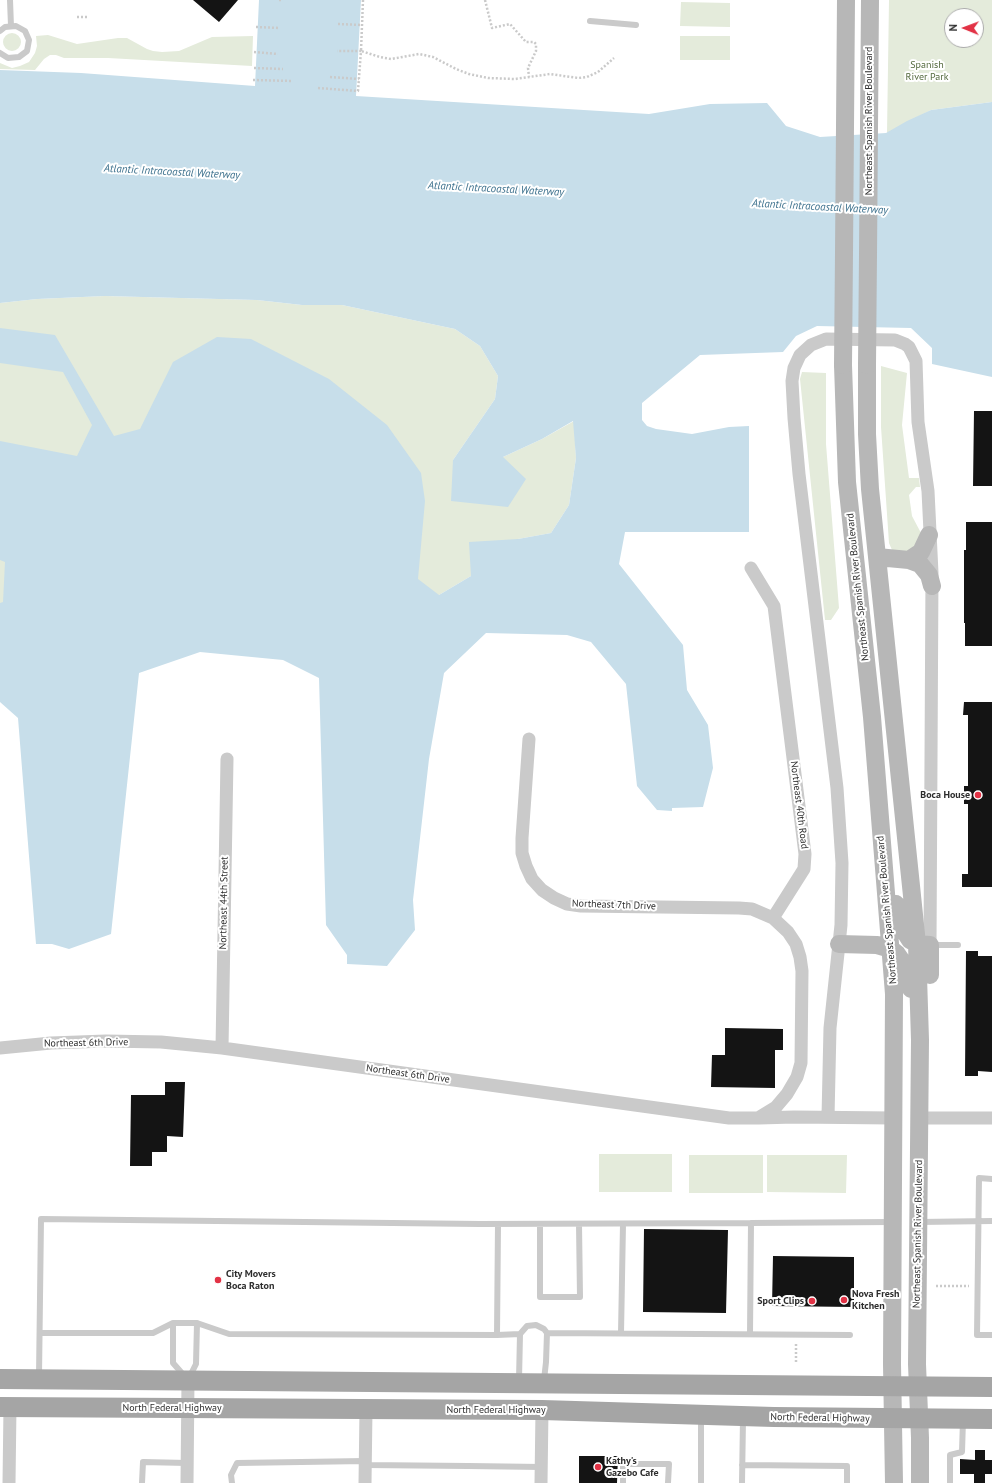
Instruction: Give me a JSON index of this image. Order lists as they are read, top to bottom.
{
  "streets": {
    "main road": ["Northeast Spanish River Boulevard", "North Federal Highway"],
    "street": [
      "Northeast 40th Road",
      "Northeast 44th Street",
      "Northeast 7th Drive",
      "Northeast 6th Drive"
    ]
  },
  "crossings": [
    ["Northeast Spanish River Boulevard", "Northeast 6th Drive"],
    ["Northeast Spanish River Boulevard", "North Federal Highway"],
    ["Northeast 40th Road", "Northeast 7th Drive"],
    ["Northeast 44th Street", "Northeast 6th Drive"]
  ],
  "water": ["Atlantic Intracoastal Waterway"],
  "parks": ["Spanish River Park"],
  "places": [
    "Boca House",
    "City Movers Boca Raton",
    "Nova Fresh Kitchen",
    "Sport Clips",
    "Kathy's Gazebo Cafe"
  ],
  "north": "left"
}
